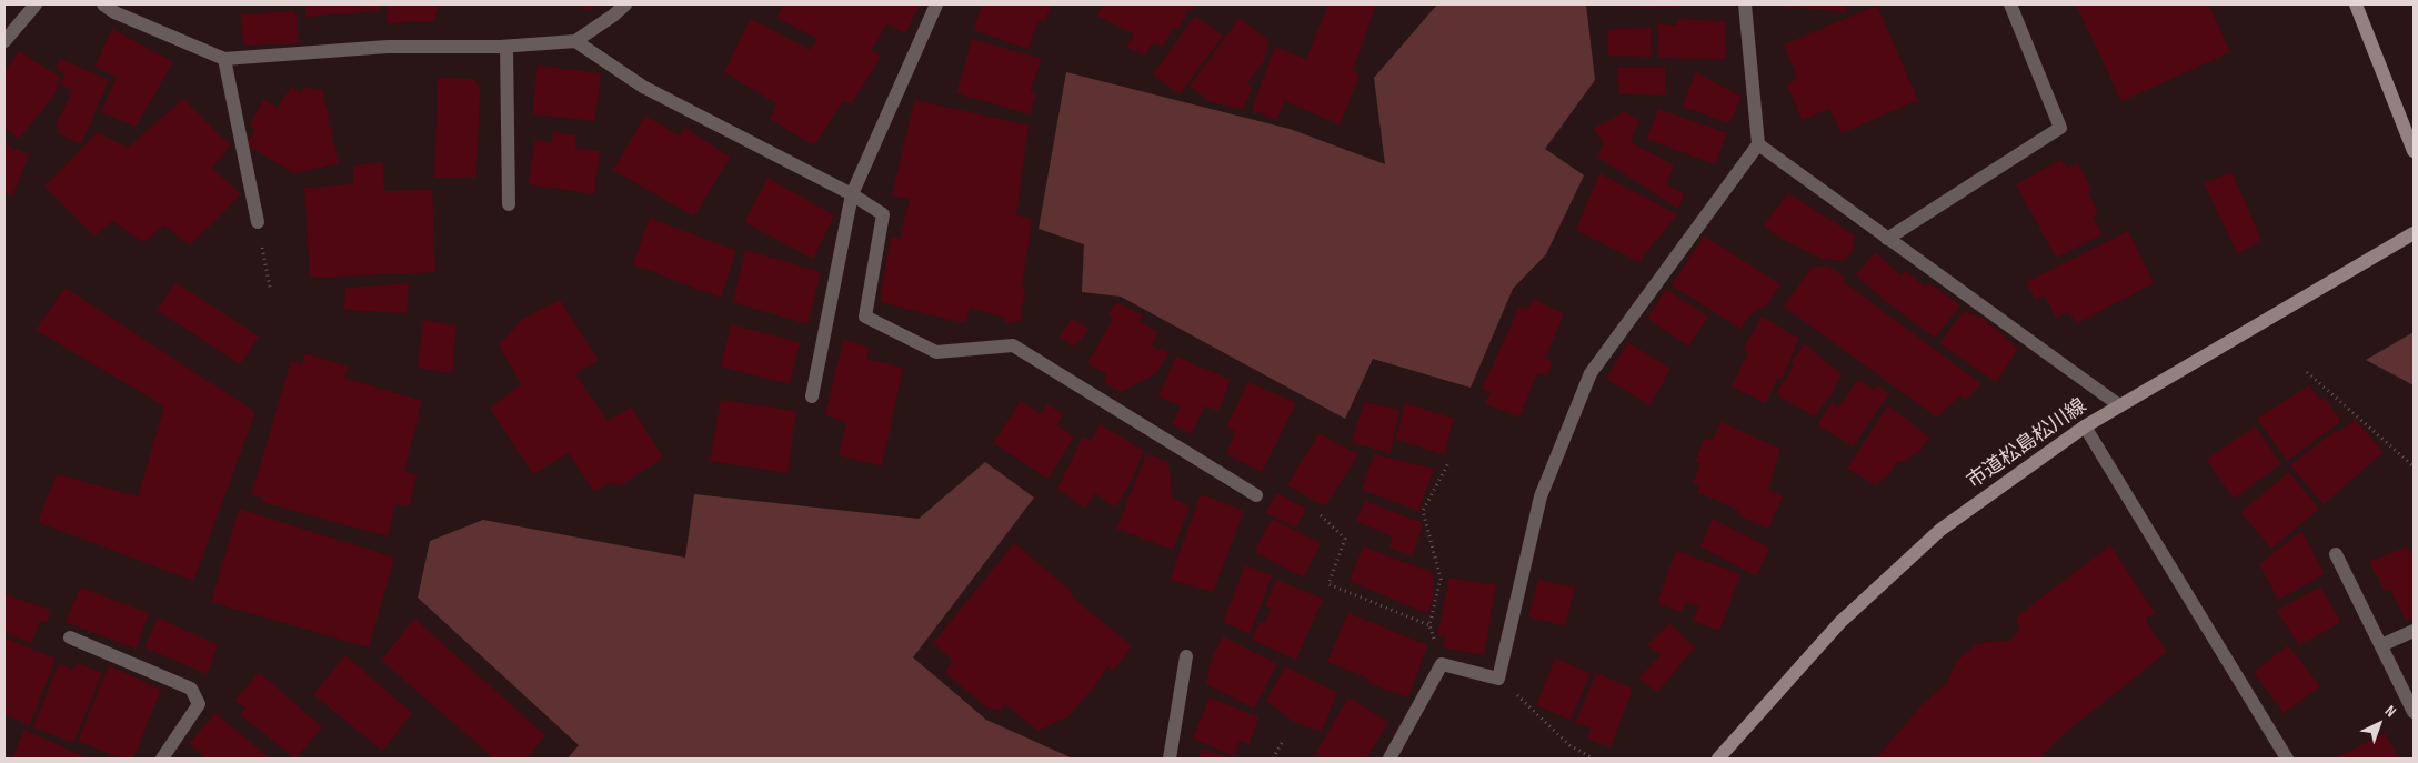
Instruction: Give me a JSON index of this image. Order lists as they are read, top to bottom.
{
  "streets": {
    "street": ["市道松島松川線"]
  },
  "north": "top right"
}
